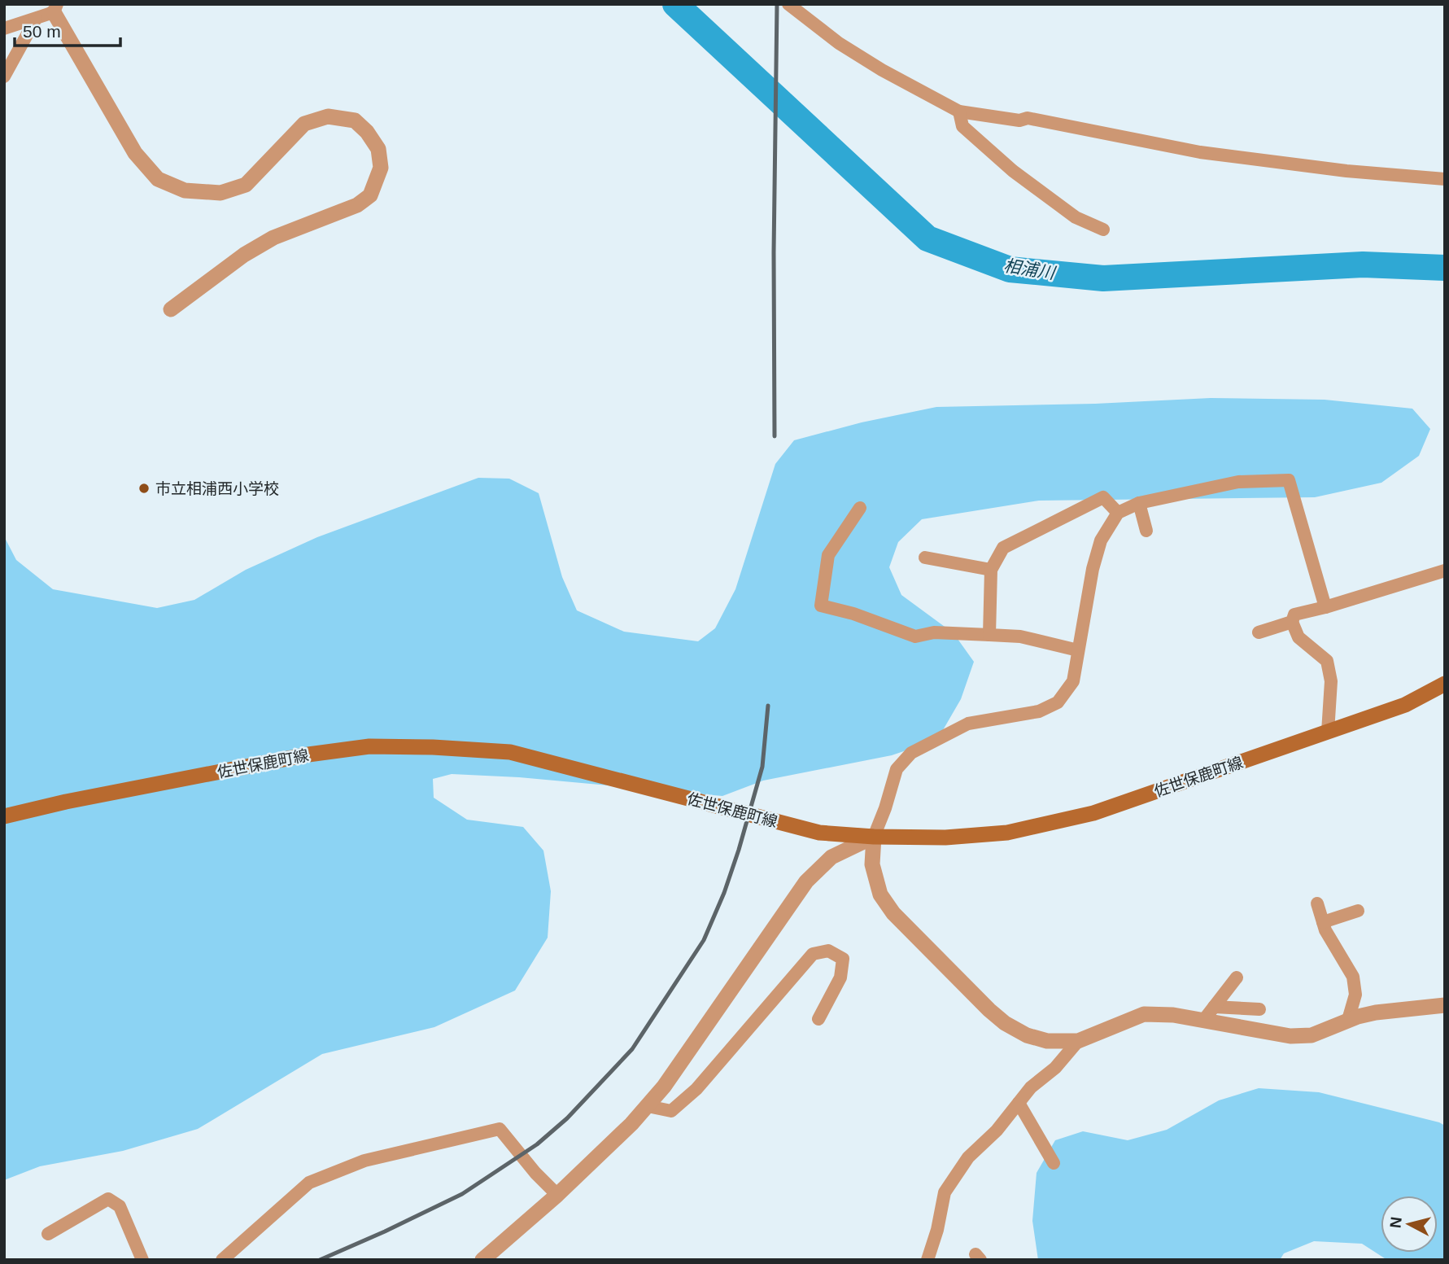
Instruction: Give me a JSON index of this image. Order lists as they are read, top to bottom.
{
  "streets": {
    "main road": ["佐世保鹿町線"]
  },
  "water": ["相浦川"],
  "places": ["市立相浦西小学校"],
  "scale_bar": "50 m",
  "north": "left"
}
